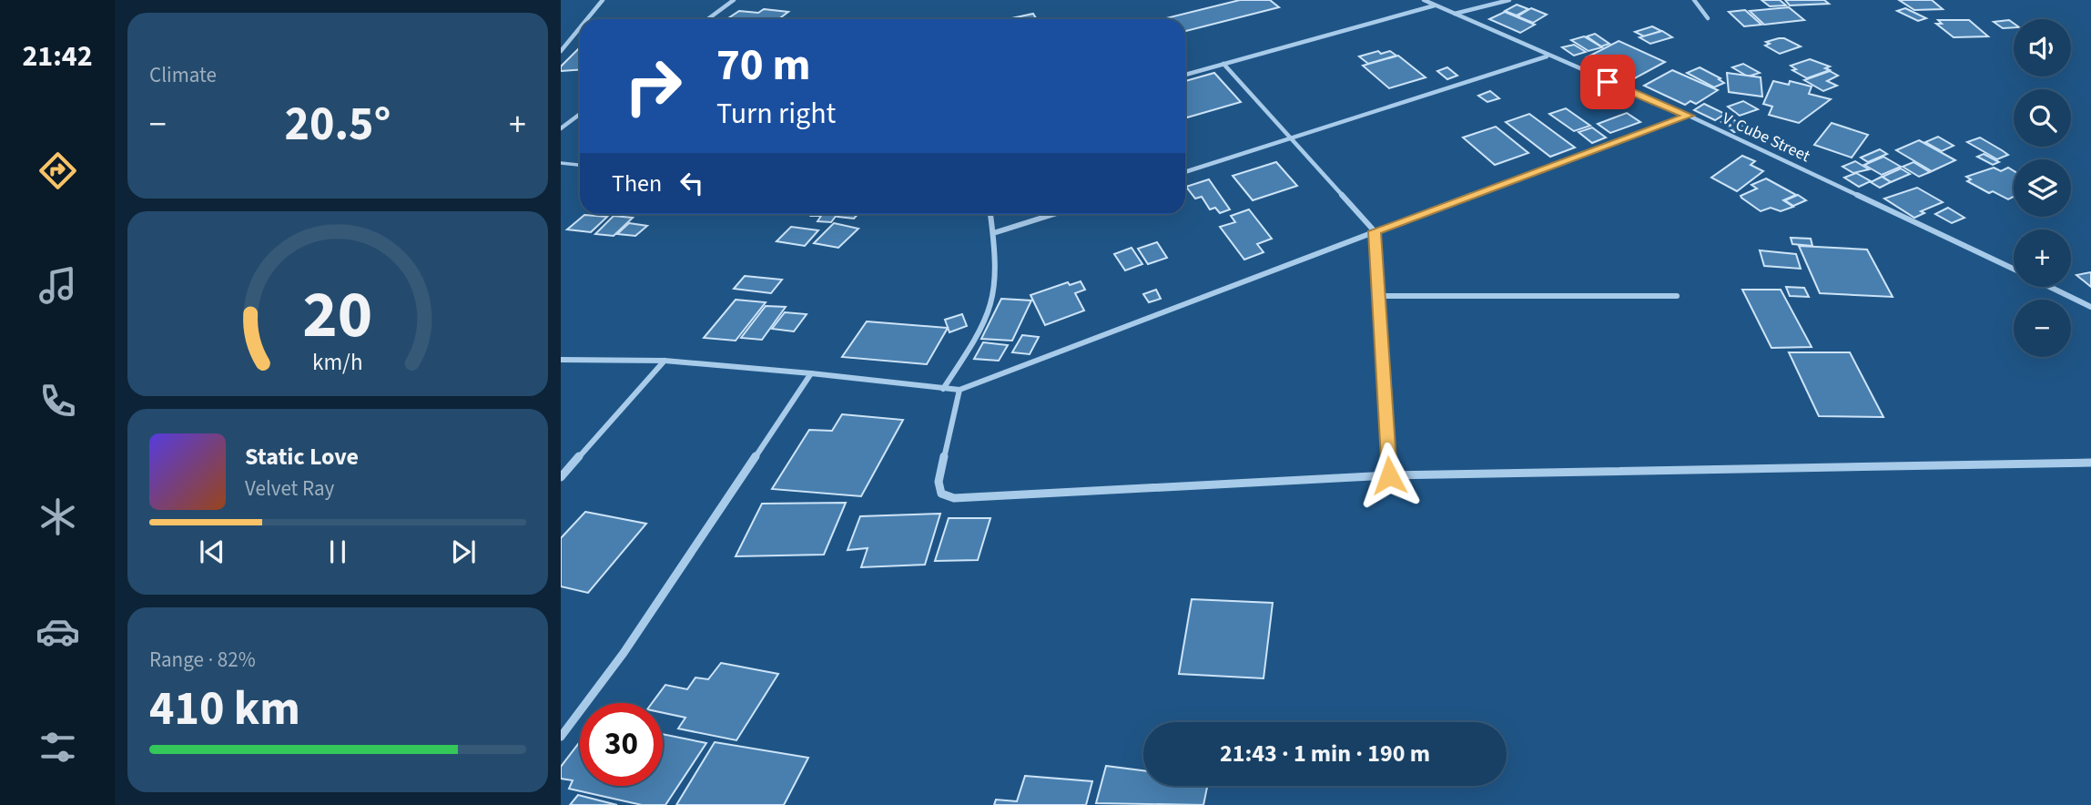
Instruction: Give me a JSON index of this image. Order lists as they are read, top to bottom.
{
  "streets": {
    "street": ["V. Cube Street"]
  },
  "page": {
    "tabs": "21:42",
    "tile": [
      "Climate",
      ["Range · 82%", "410 km"]
    ],
    "map_buttons": ["+", "−"],
    "turn": ["70 m", "Turn right"],
    "heat": ["−", "20.5°", "+"],
    "then": "Then",
    "song": ["Static Love", "Velvet Ray"],
    "limit": "30",
    "trip": "21:43 · 1 min · 190 m",
    "gauge": ["20", "km/h"]
  }
}
